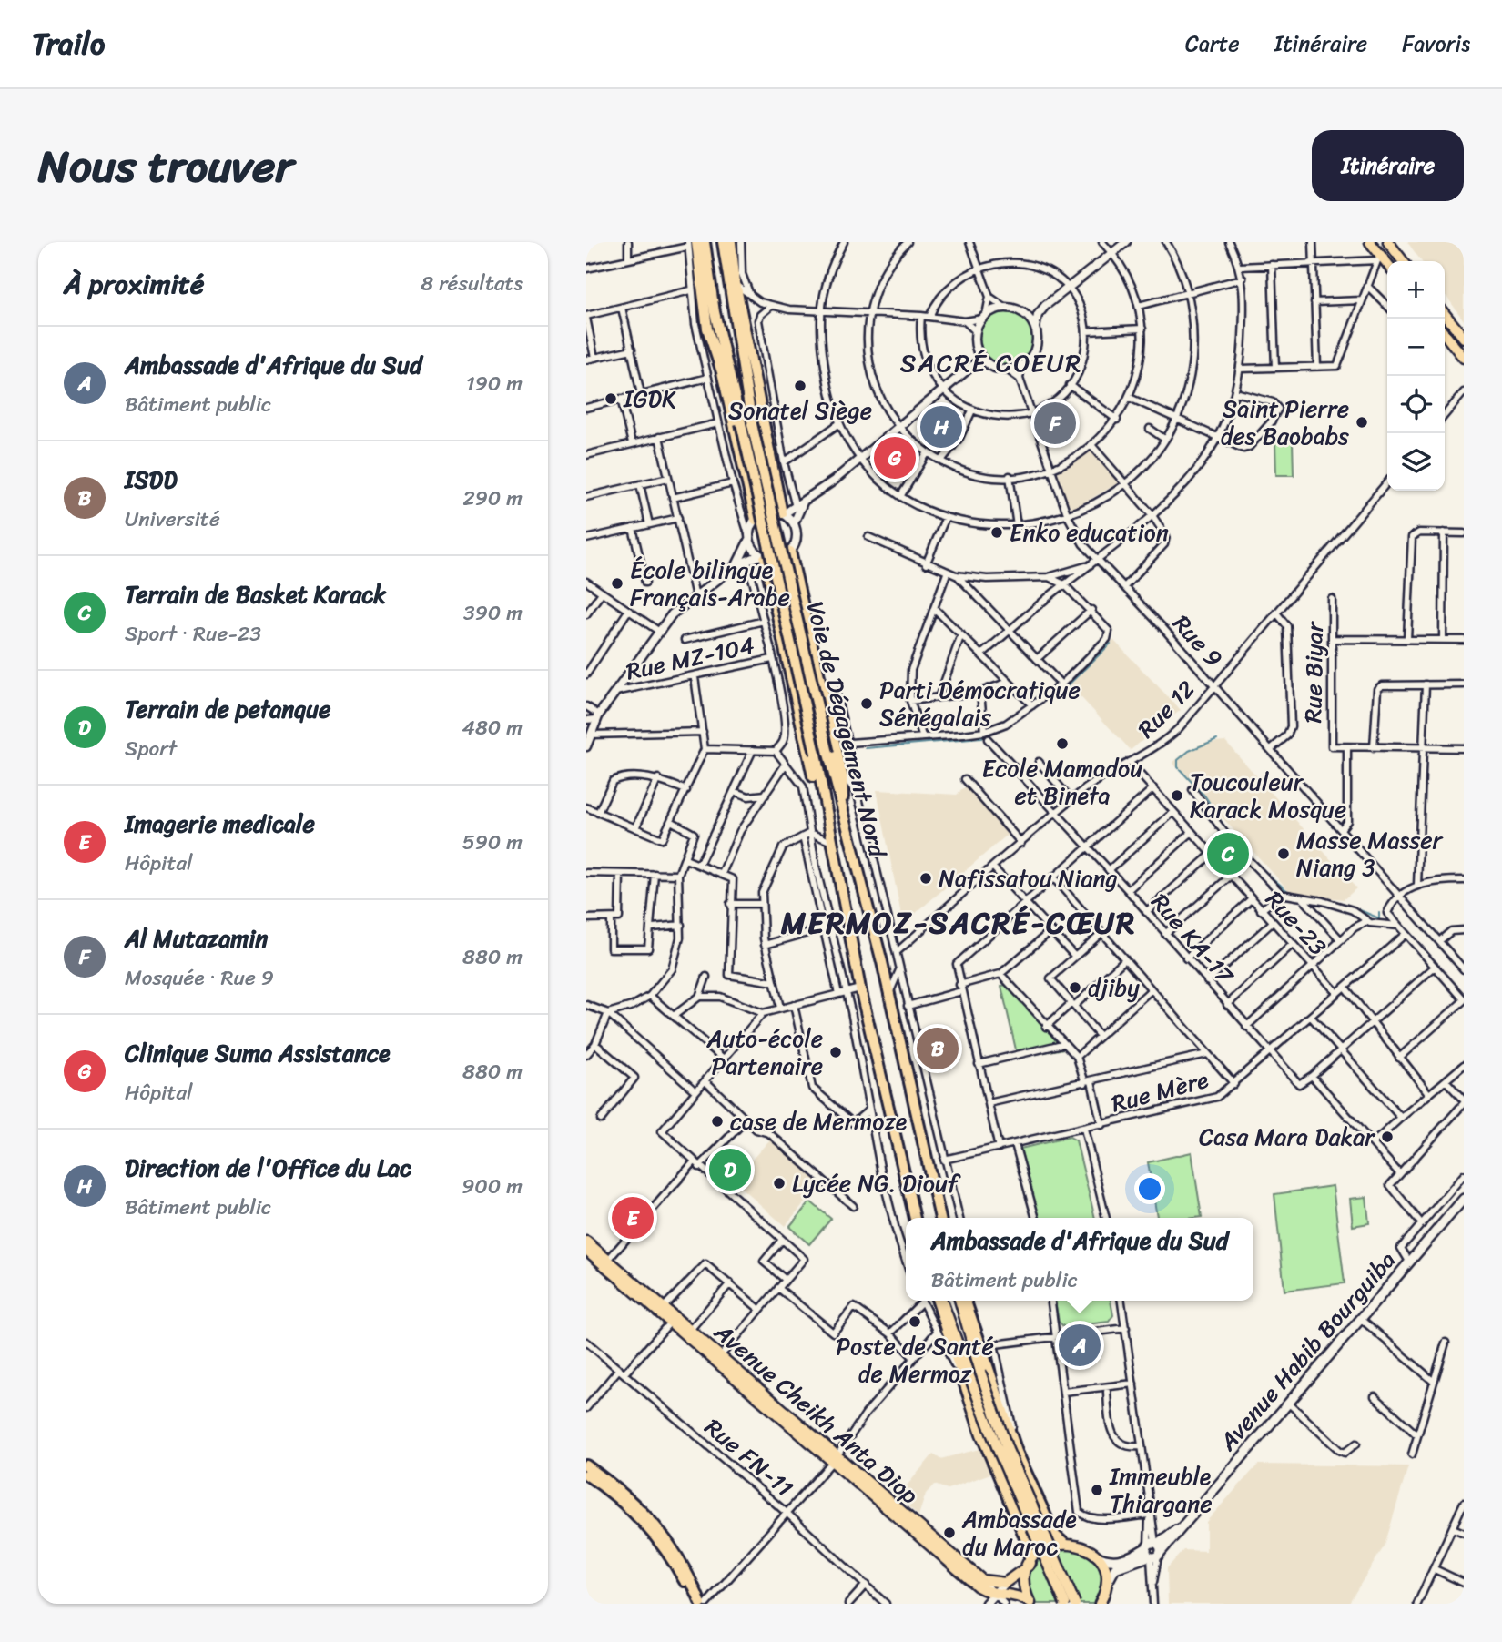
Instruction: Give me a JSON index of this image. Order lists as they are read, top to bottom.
{
  "streets": {
    "highway": ["Voie de Dégagement Nord"],
    "main road": ["Avenue Habib Bourguiba", "Avenue Cheikh Anta Diop"],
    "street": [
      "Rue 9",
      "Rue MZ-104",
      "Rue Biyar",
      "Rue 12",
      "Rue-23",
      "Rue KA-17",
      "Rue Mère",
      "Rue FN-11"
    ]
  },
  "crossings": [
    ["Rue 9", "Rue Biyar"],
    ["Rue 9", "Rue 12"],
    ["Rue 12", "Rue-23"],
    ["Rue 12", "Rue KA-17"],
    ["Rue-23", "Rue Mère"],
    ["Rue KA-17", "Rue Mère"]
  ],
  "districts": ["SACRÉ COEUR", "MERMOZ-SACRÉ-CŒUR"],
  "places": [
    "Sonatel Siège",
    "IGDK",
    "Saint Pierre des Baobabs",
    "Enko education",
    "École bilingue Français-Arabe",
    "Parti Démocratique Sénégalais",
    "Ecole Mamadou et Bineta",
    "Toucouleur Karack Mosque",
    "Masse Masser Niang 3",
    "Nafissatou Niang",
    "djiby",
    "Auto-école Partenaire",
    "case de Mermoze",
    "Casa Mara Dakar",
    "Lycée NG. Diouf",
    "Poste de Santé de Mermoz",
    "Immeuble Thiargane",
    "Ambassade du Maroc"
  ],
  "page": {
    "header": "Trailo",
    "nav": ["Carte", "Itinéraire", "Favoris"],
    "title": "Nous trouver",
    "buttons": "Itinéraire",
    "heading": ["À proximité", "8 résultats"],
    "map_buttons": ["+", "−"],
    "list": [
      {
        "mark": "A",
        "name": "Ambassade d'Afrique du Sud",
        "note": "Bâtiment public",
        "value": "190 m"
      },
      {
        "mark": "B",
        "name": "ISDD",
        "note": "Université",
        "value": "290 m"
      },
      {
        "mark": "C",
        "name": "Terrain de Basket Karack",
        "note": "Sport · Rue-23",
        "value": "390 m"
      },
      {
        "mark": "D",
        "name": "Terrain de petanque",
        "note": "Sport",
        "value": "480 m"
      },
      {
        "mark": "E",
        "name": "Imagerie medicale",
        "note": "Hôpital",
        "value": "590 m"
      },
      {
        "mark": "F",
        "name": "Al Mutazamin",
        "note": "Mosquée · Rue 9",
        "value": "880 m"
      },
      {
        "mark": "G",
        "name": "Clinique Suma Assistance",
        "note": "Hôpital",
        "value": "880 m"
      },
      {
        "mark": "H",
        "name": "Direction de l'Office du Lac",
        "note": "Bâtiment public",
        "value": "900 m"
      }
    ],
    "pins": [
      "F",
      "H",
      "G",
      "C",
      "B",
      "D",
      "E",
      "A"
    ],
    "popup": ["Ambassade d'Afrique du Sud", "Bâtiment public"]
  }
}
